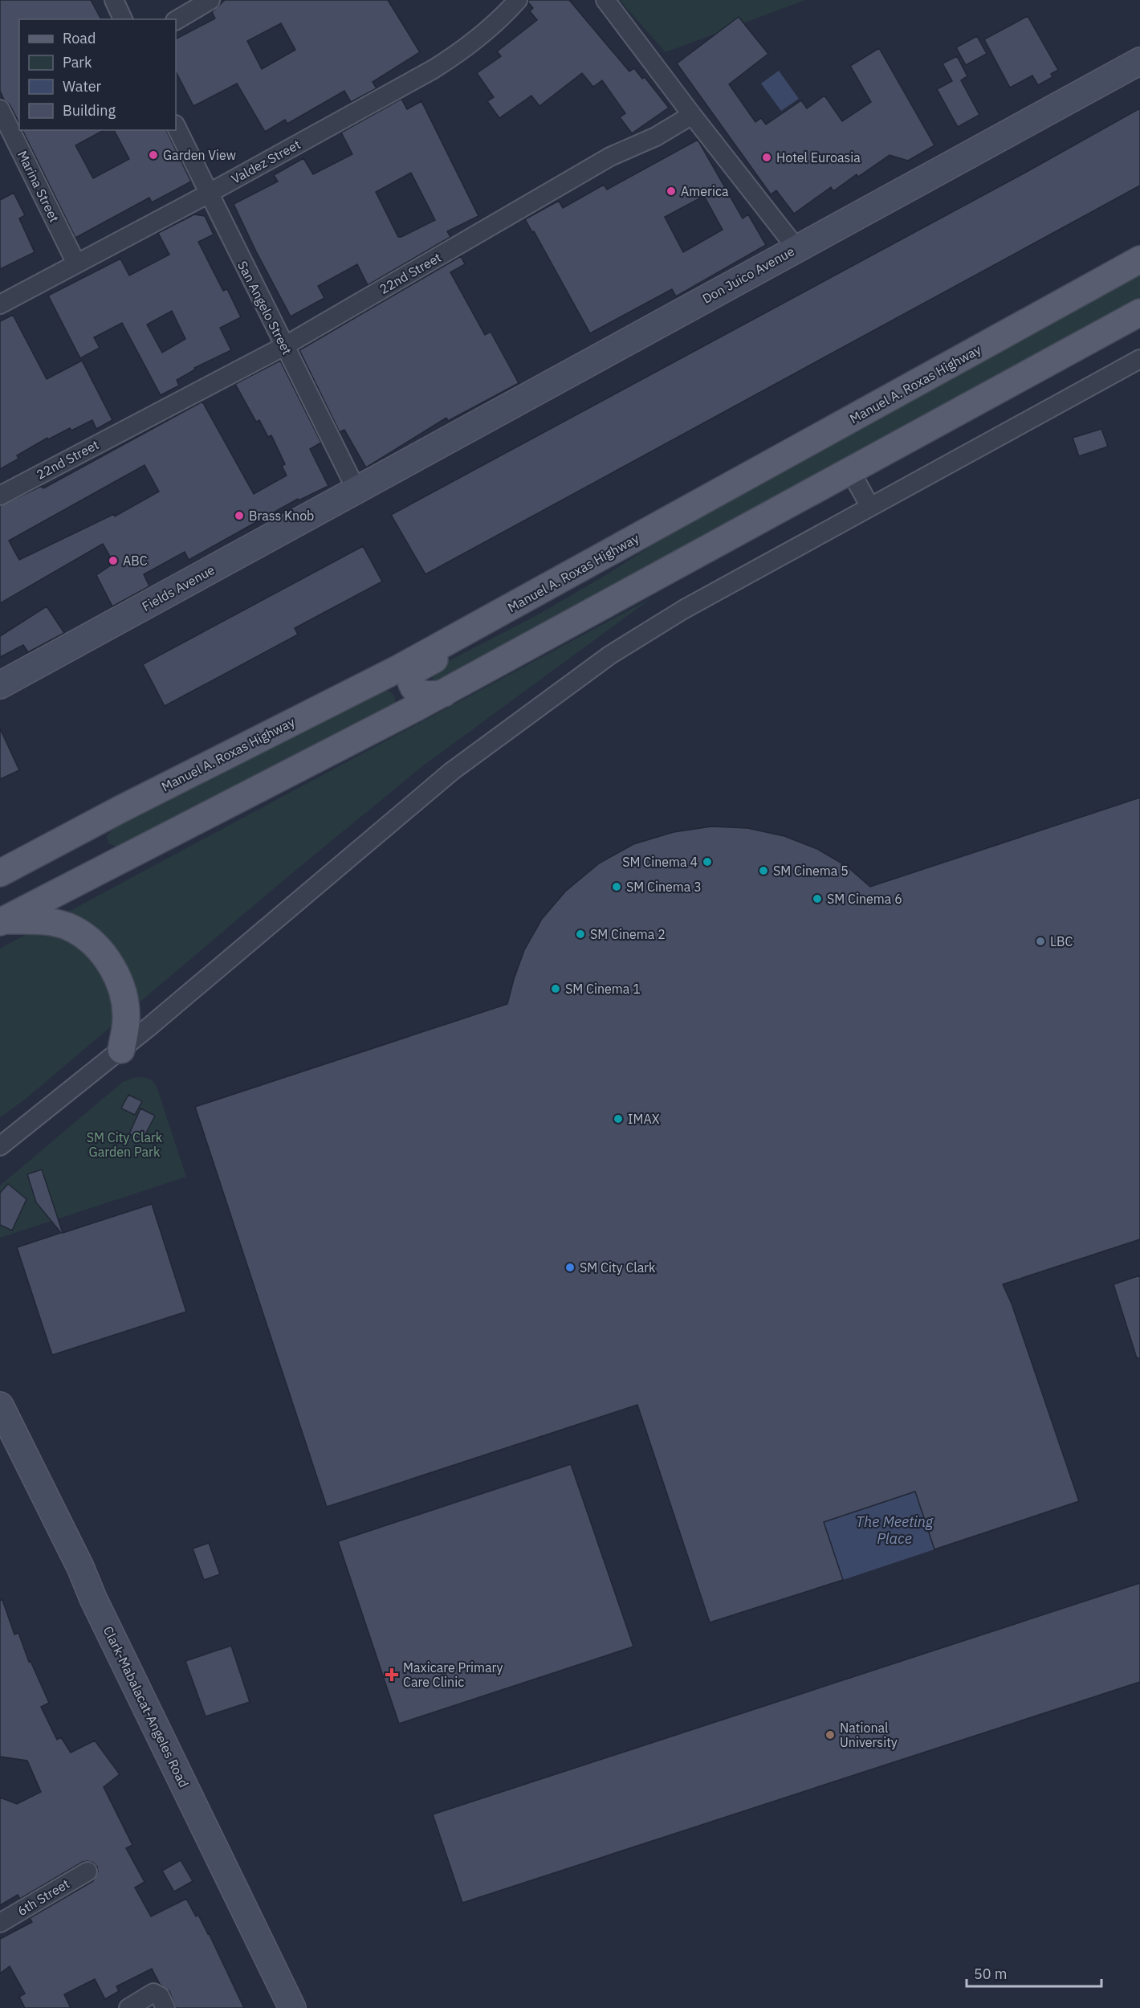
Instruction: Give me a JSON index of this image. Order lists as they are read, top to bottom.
{
  "streets": {
    "main road": [
      "Don Juico Avenue",
      "Manuel A. Roxas Highway",
      "Fields Avenue",
      "Clark-Mabalacat-Angeles Road"
    ],
    "street": [
      "Valdez Street",
      "Marina Street",
      "22nd Street",
      "San Angelo Street",
      "6th Street"
    ]
  },
  "crossings": [
    ["Valdez Street", "Marina Street"],
    ["Valdez Street", "San Angelo Street"],
    ["22nd Street", "San Angelo Street"],
    ["Don Juico Avenue", "San Angelo Street"],
    ["Don Juico Avenue", "Fields Avenue"],
    ["San Angelo Street", "Fields Avenue"]
  ],
  "water": ["The Meeting Place"],
  "parks": ["SM City Clark Garden Park"],
  "places": {
    "other": [
      "Garden View",
      "Hotel Euroasia",
      "America",
      "Brass Knob",
      "ABC",
      "SM Cinema 4",
      "SM Cinema 5",
      "SM Cinema 3",
      "SM Cinema 6",
      "SM Cinema 2",
      "LBC",
      "SM Cinema 1",
      "IMAX",
      "SM City Clark",
      "National University"
    ],
    "health": ["Maxicare Primary Care Clinic"]
  },
  "legend": [
    "Road",
    "Park",
    "Water",
    "Building"
  ],
  "scale_bar": "50 m"
}
